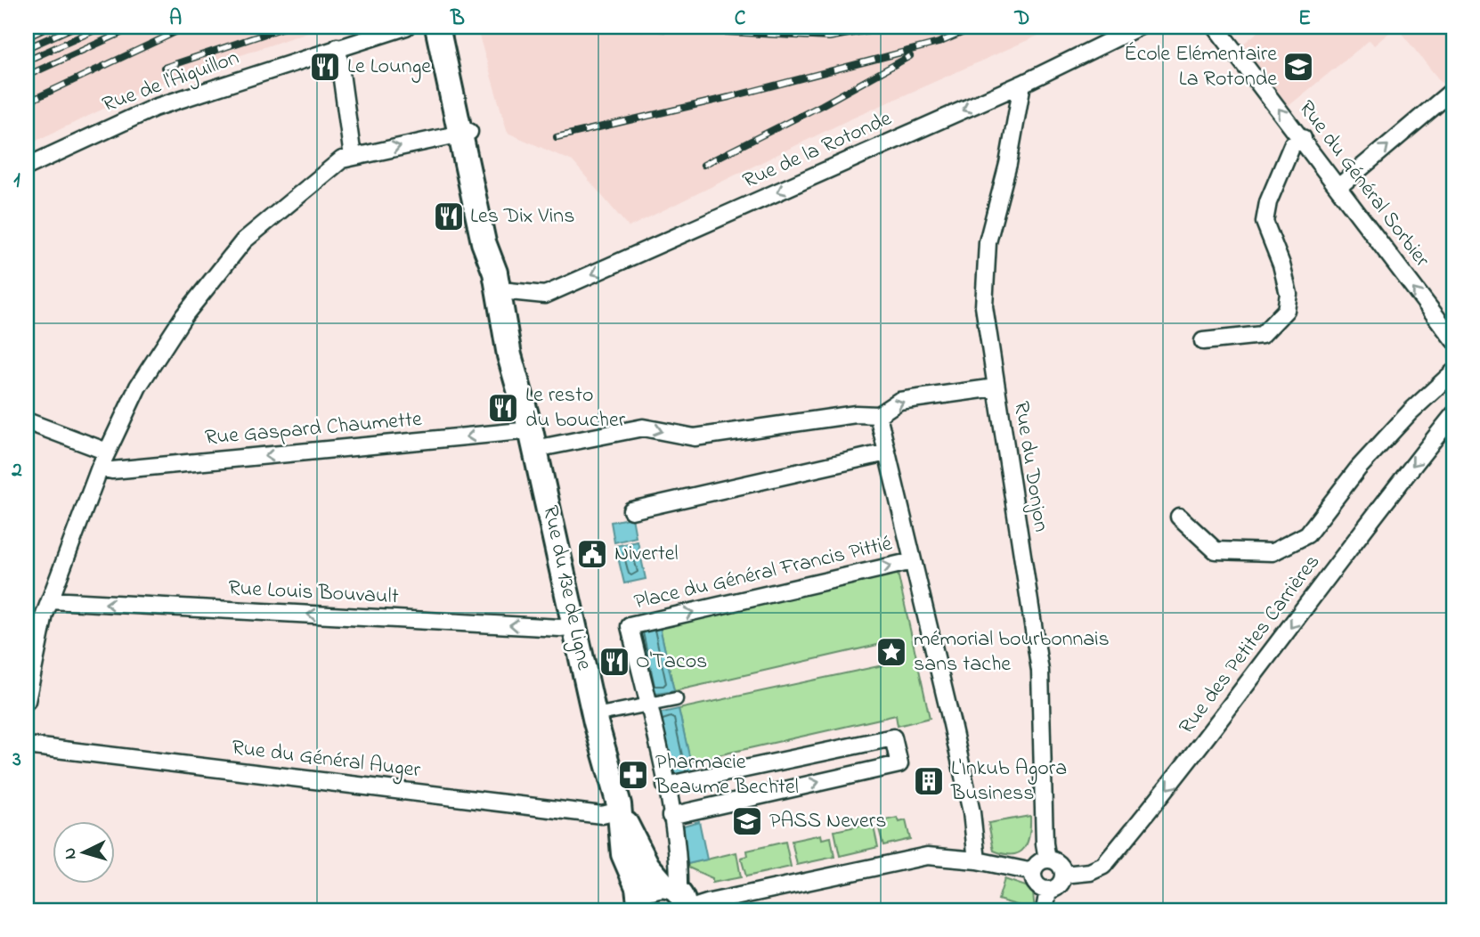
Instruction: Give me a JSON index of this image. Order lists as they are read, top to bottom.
{
  "streets": {
    "main road": ["Rue du 13e de Ligne"],
    "street": [
      "Rue de l'Aiguillon",
      "Rue de la Rotonde",
      "Rue du Général Sorbier",
      "Rue Gaspard Chaumette",
      "Rue du Donjon",
      "Place du Général Francis Pittié",
      "Rue Louis Bouvault",
      "Rue des Petites Carrières",
      "Rue du Général Auger"
    ]
  },
  "crossings": [
    ["Rue de la Rotonde", "Rue du Donjon"],
    ["Rue de la Rotonde", "Rue du 13e de Ligne"],
    ["Rue Gaspard Chaumette", "Place du Général Francis Pittié"],
    ["Rue Gaspard Chaumette", "Rue du 13e de Ligne"],
    ["Rue du Donjon", "Rue des Petites Carrières"],
    ["Place du Général Francis Pittié", "Rue du 13e de Ligne"],
    ["Rue du 13e de Ligne", "Rue Louis Bouvault"],
    ["Rue du 13e de Ligne", "Rue du Général Auger"]
  ],
  "one_way": [
    "Rue de la Rotonde",
    "Rue du Général Sorbier",
    "Rue Louis Bouvault",
    "Rue des Petites Carrières"
  ],
  "places": {
    "restaurant": [
      "Le Lounge",
      "Les Dix Vins",
      "Le resto du boucher",
      "O'Tacos"
    ],
    "school or university": ["École Elémentaire La Rotonde", "PASS Nevers"],
    "public building": ["Nivertel"],
    "place": ["mémorial bourbonnais sans tache"],
    "pharmacy": ["Pharmacie Beaume Bechtel"],
    "building": ["L'Inkub Agora Business"]
  },
  "north": "left",
  "grid": {
    "columns": [
      "A",
      "B",
      "C",
      "D",
      "E"
    ],
    "rows": ["1", "2", "3"]
  }
}
